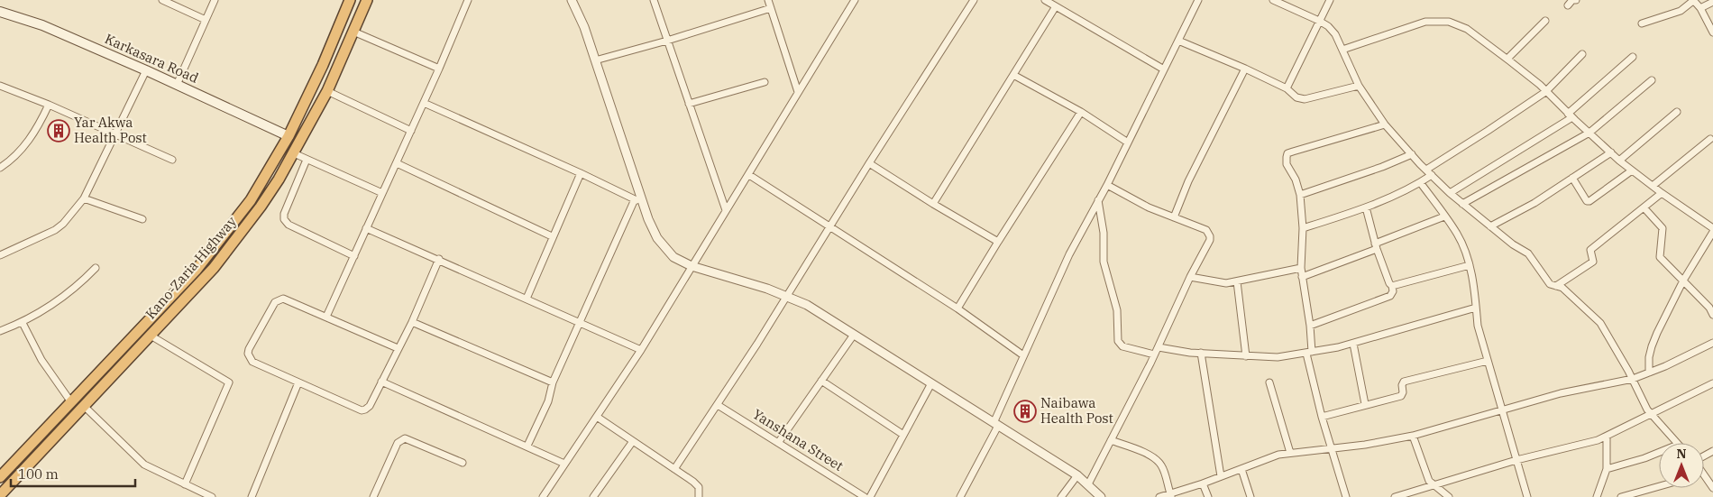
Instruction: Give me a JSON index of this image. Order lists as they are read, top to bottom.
{
  "streets": {
    "highway": ["Kano-Zaria Highway"],
    "main road": ["Karkasara Road"],
    "street": ["Yanshana Street"]
  },
  "crossings": [
    ["Karkasara Road", "Kano-Zaria Highway"]
  ],
  "places": {
    "building": ["Yar Akwa Health Post", "Naibawa Health Post"]
  },
  "scale_bar": "100 m",
  "north": "top"
}
